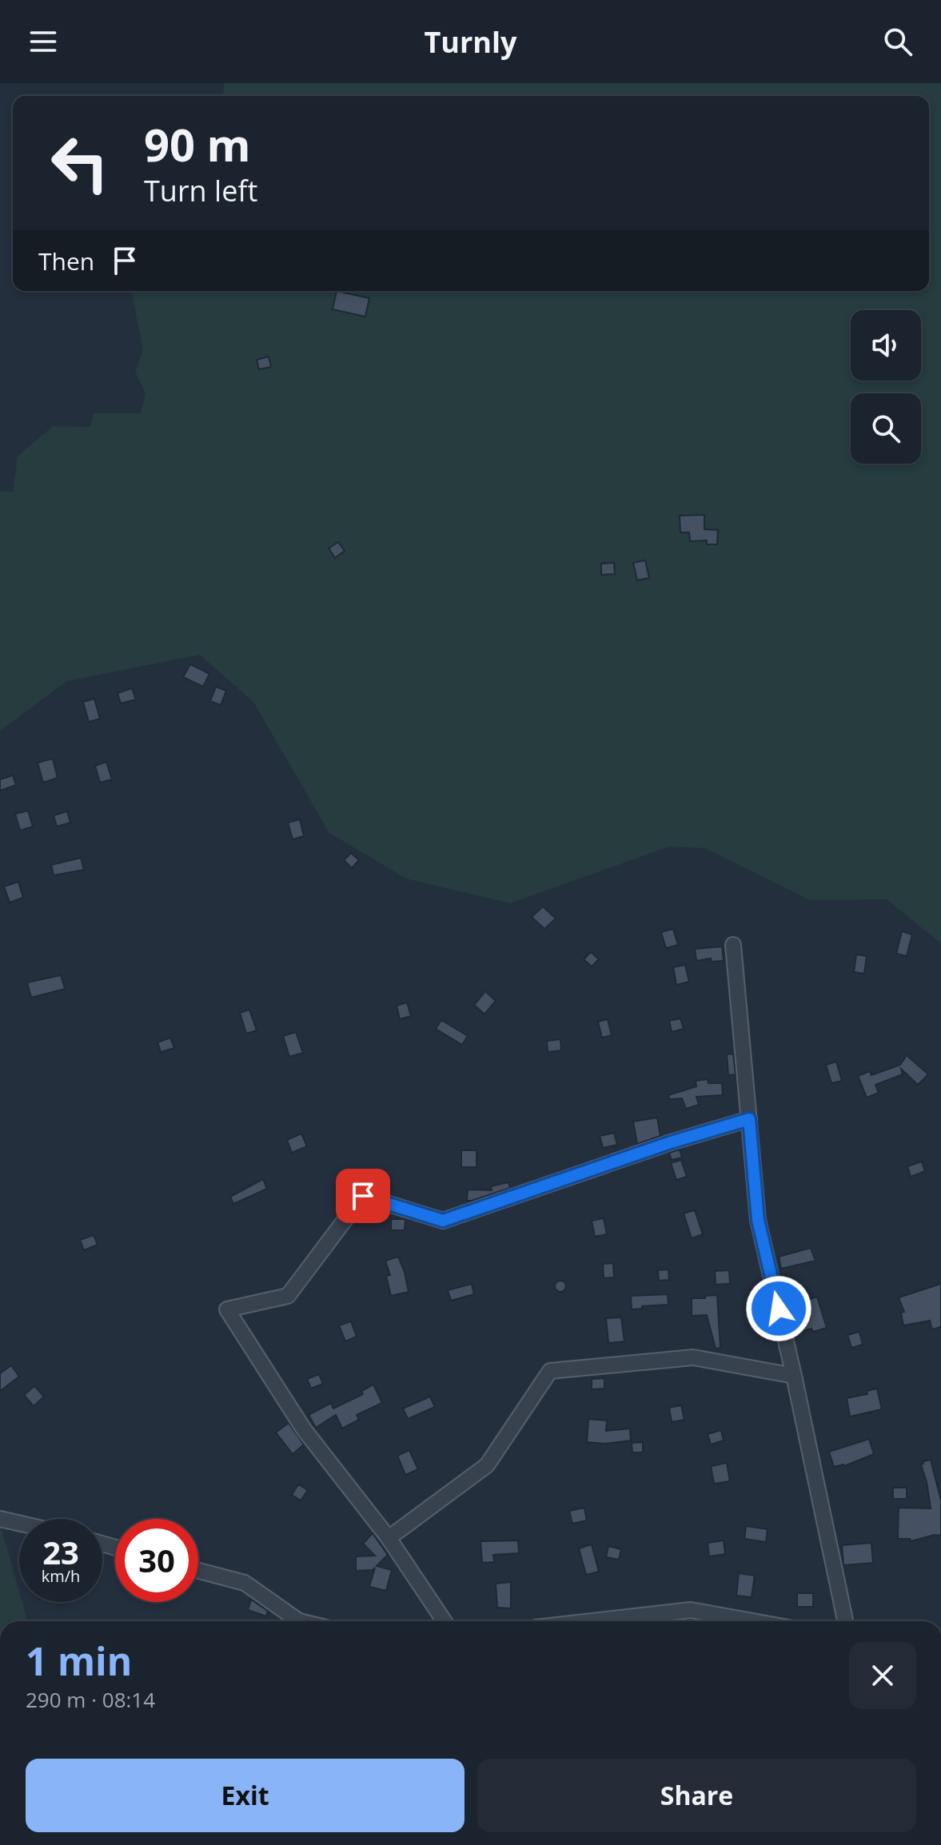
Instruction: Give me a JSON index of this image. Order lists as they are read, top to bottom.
{
  "page": {
    "header": "Turnly",
    "turn": ["90 m", "Turn left"],
    "then": "Then",
    "speed": "23 km/h",
    "limit": "30",
    "heading": ["1 min", "290 m · 08:14"],
    "buttons": ["Exit", "Share"]
  }
}
